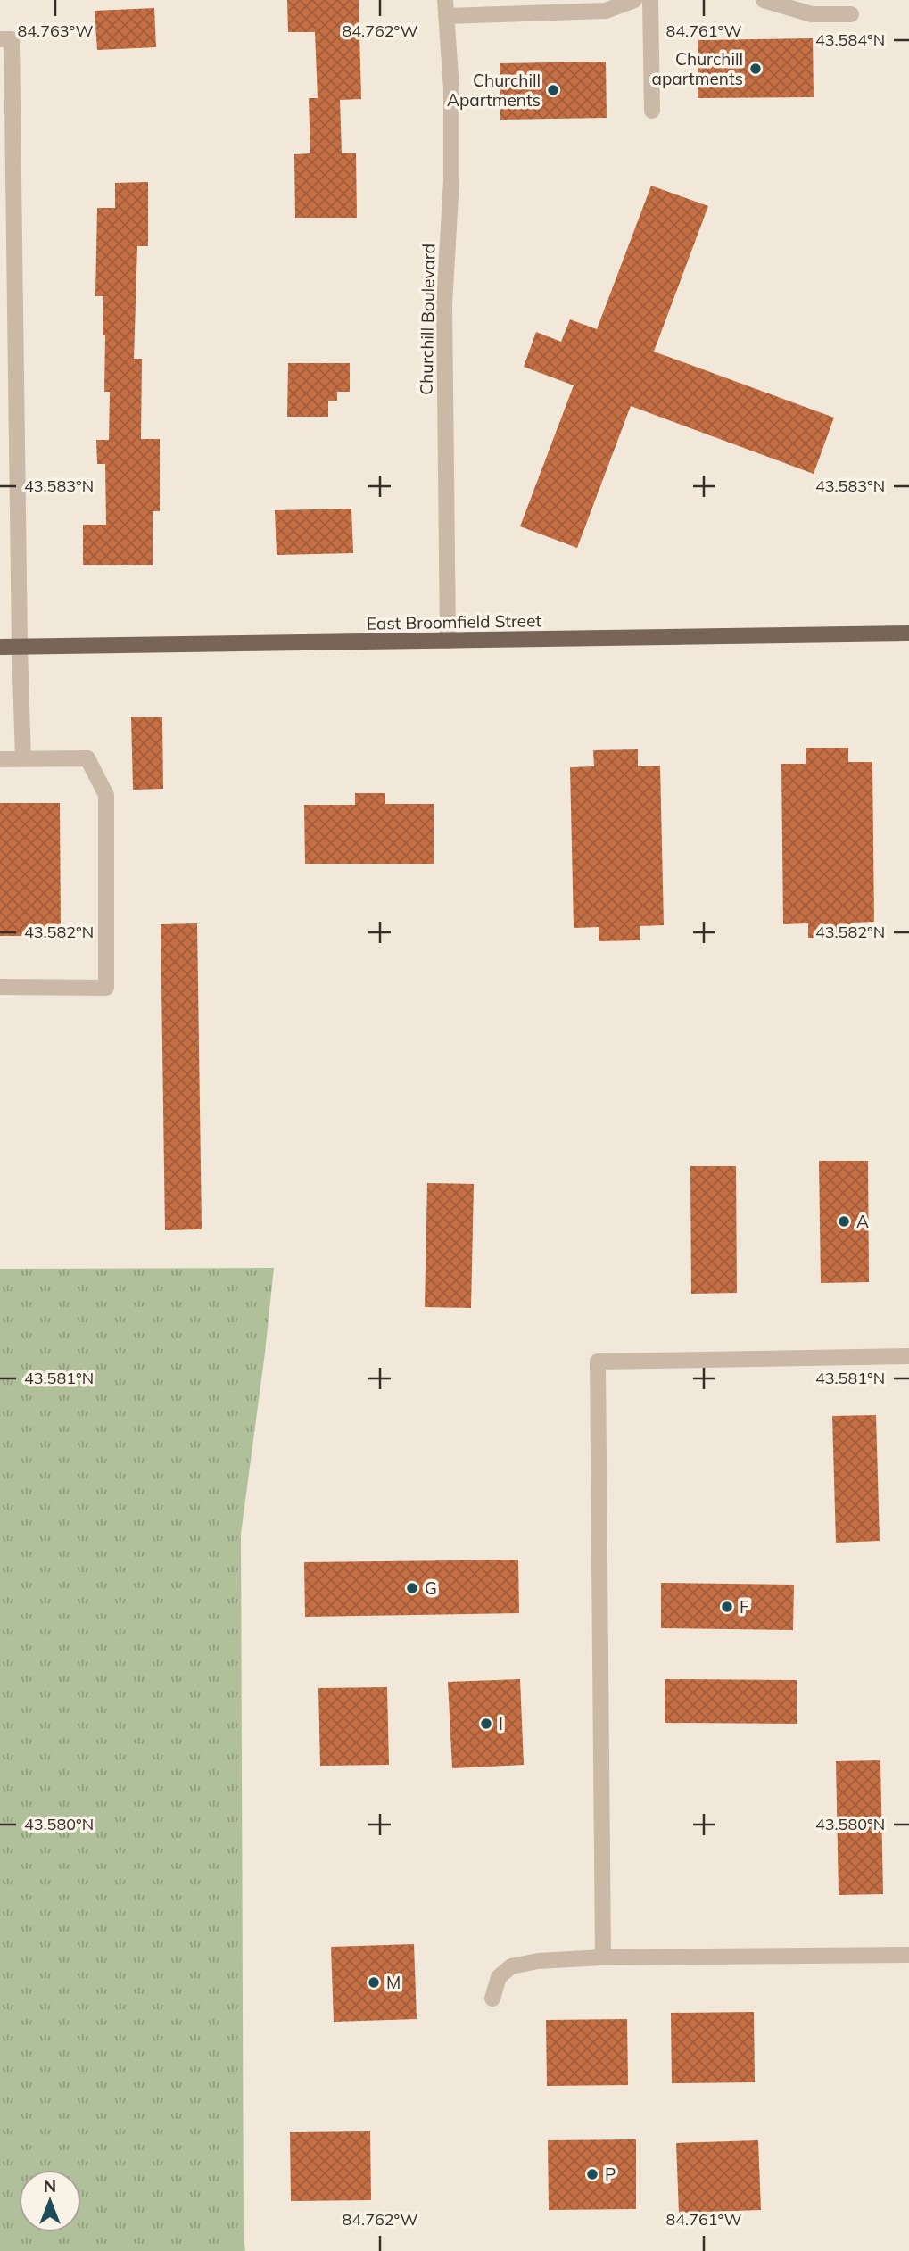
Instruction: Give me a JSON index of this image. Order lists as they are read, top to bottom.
{
  "streets": {
    "main road": ["East Broomfield Street"],
    "street": ["Churchill Boulevard"]
  },
  "crossings": [
    ["Churchill Boulevard", "East Broomfield Street"]
  ],
  "places": [
    "Churchill apartments",
    "Churchill Apartments",
    "A",
    "G",
    "F",
    "I",
    "M",
    "P"
  ],
  "north": "top",
  "coordinates": [
    "84.763°W",
    "84.762°W",
    "84.761°W",
    "43.584°N",
    "43.583°N",
    "43.582°N",
    "43.581°N",
    "43.580°N"
  ]
}
